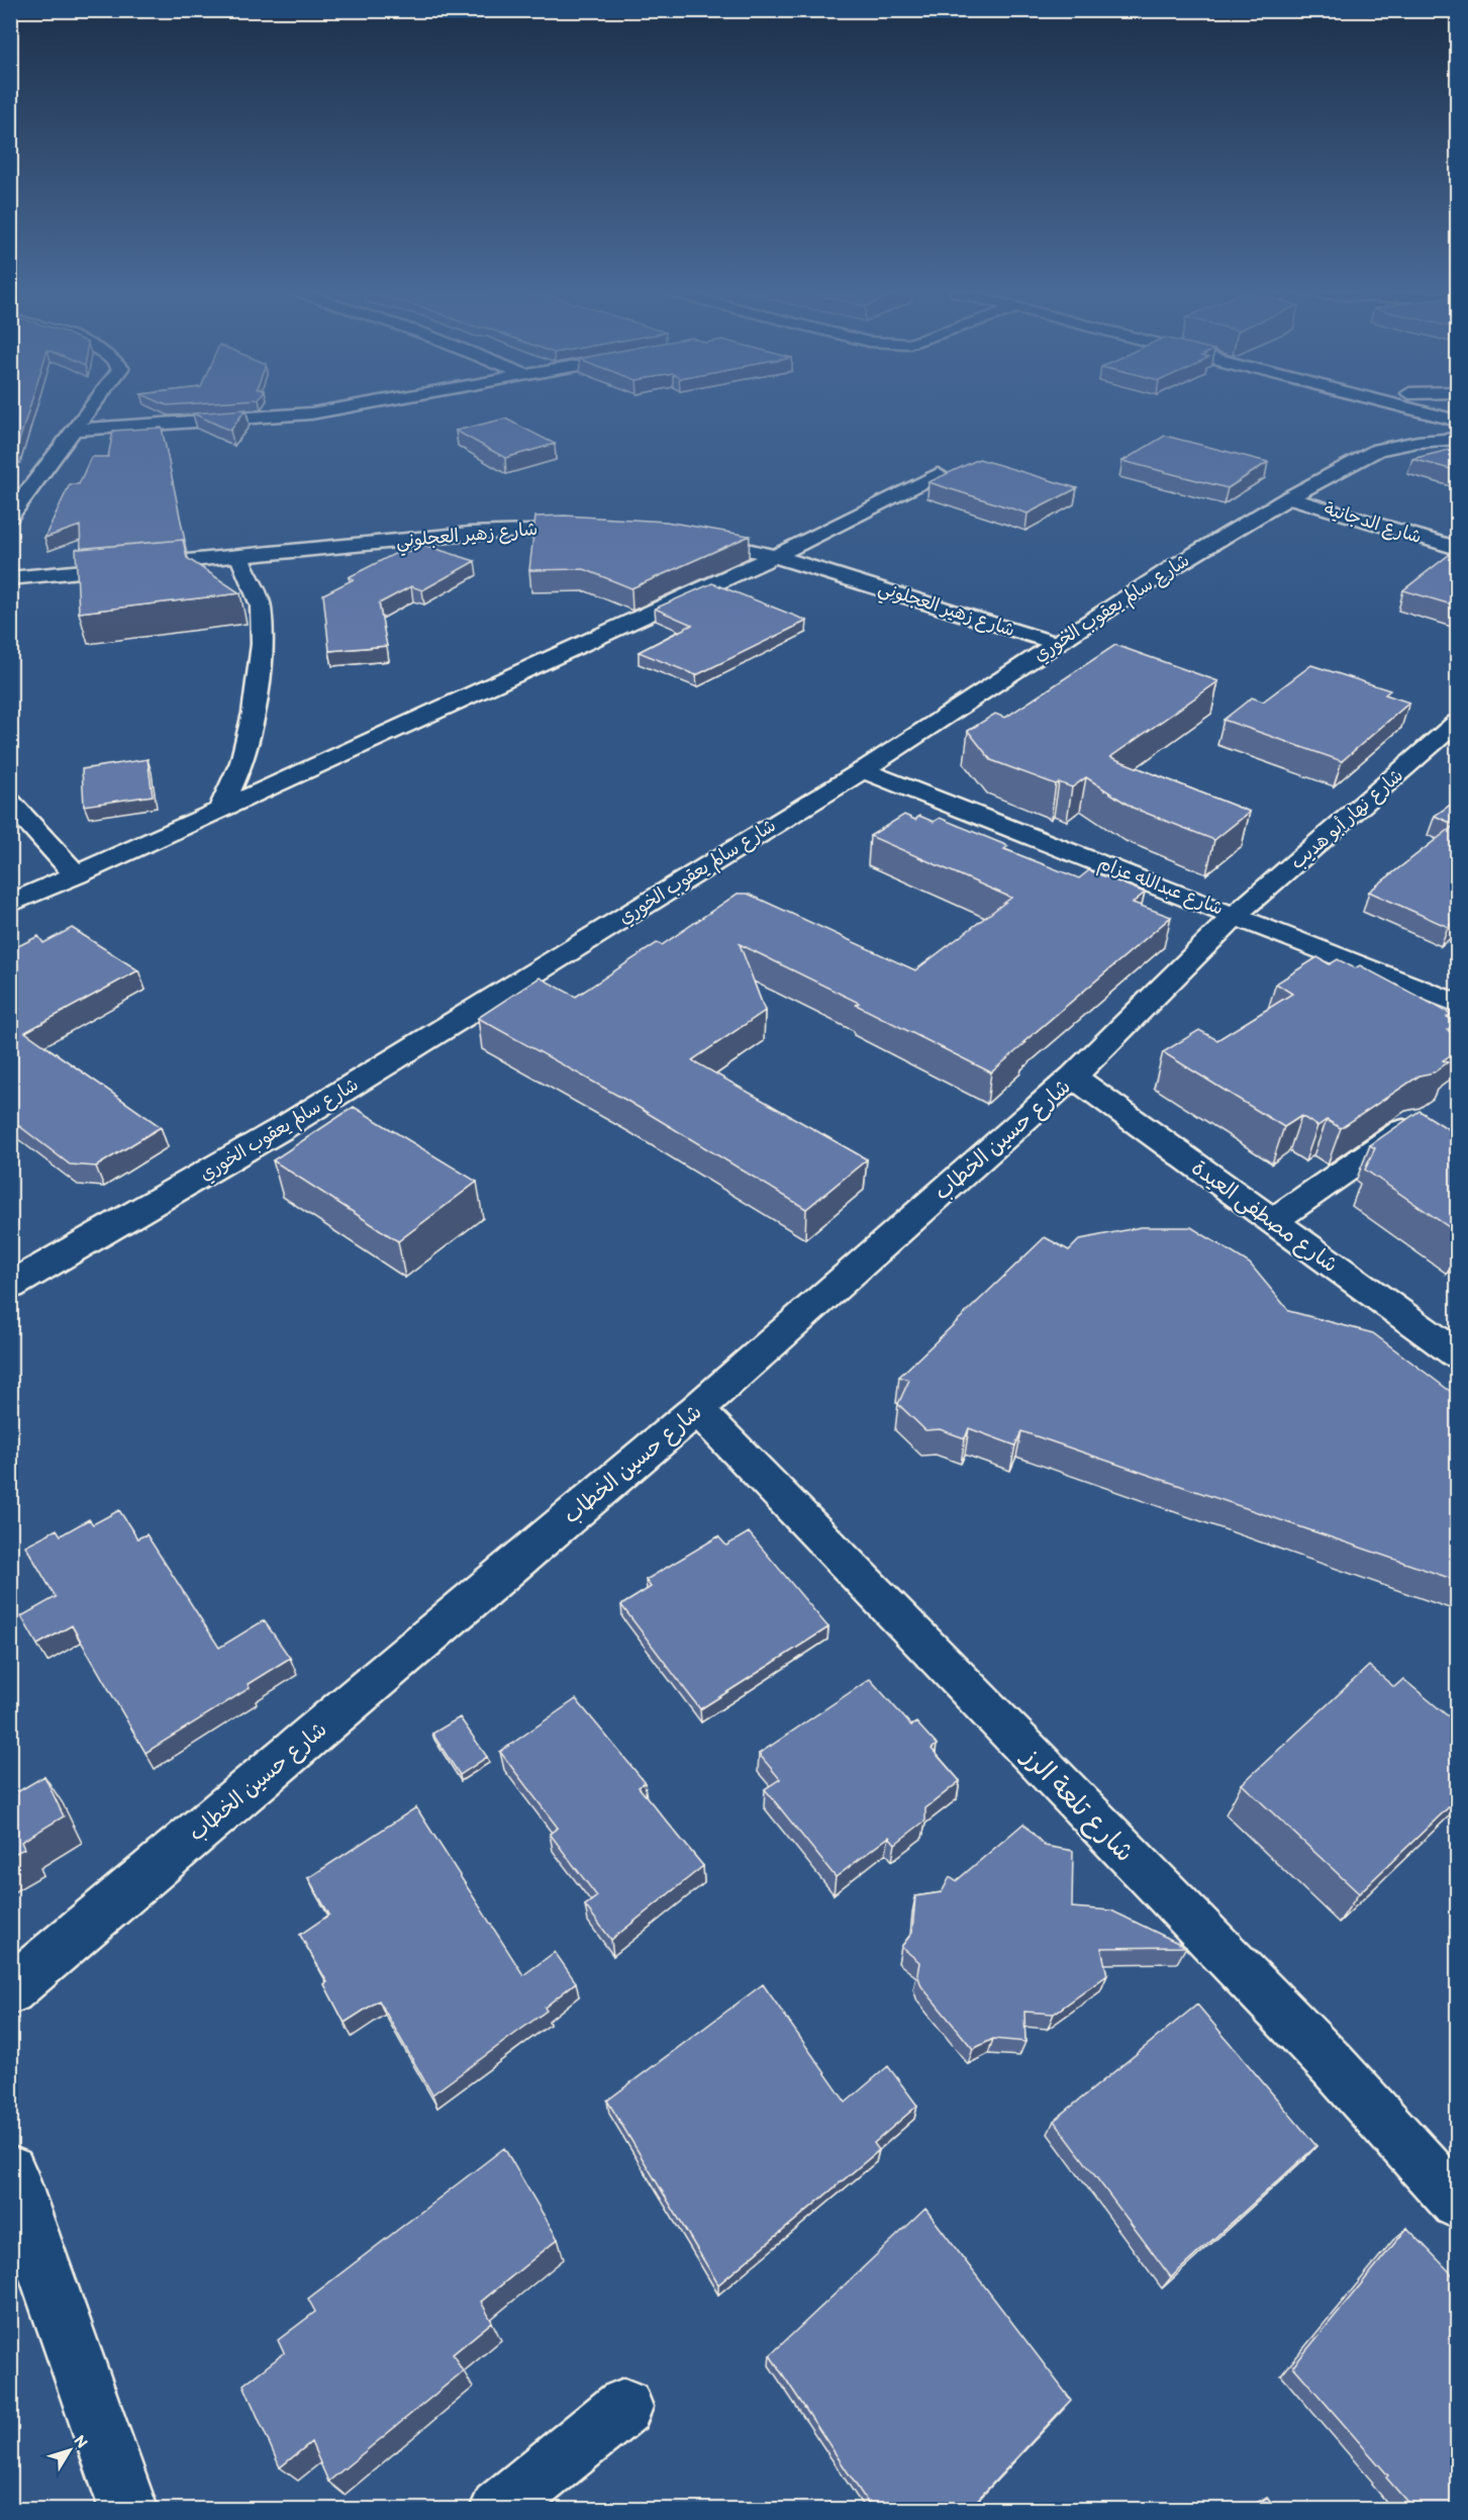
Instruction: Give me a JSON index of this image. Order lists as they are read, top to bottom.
{
  "streets": {
    "street": [
      "شارع الدجانية",
      "شارع زهير العجلوني",
      "شارع سالم يعقوب الخوري",
      "شارع نهار أبو هديب",
      "شارع عبدالله عزام",
      "شارع حسين الخطاب",
      "شارع مصطفى العيدة",
      "شارع تلعة الرز"
    ]
  },
  "crossings": [
    ["شارع الدجانية", "شارع سالم يعقوب الخوري"],
    ["شارع زهير العجلوني", "شارع سالم يعقوب الخوري"],
    ["شارع سالم يعقوب الخوري", "شارع عبدالله عزام"],
    ["شارع نهار أبو هديب", "شارع عبدالله عزام"],
    ["شارع نهار أبو هديب", "شارع حسين الخطاب"],
    ["شارع عبدالله عزام", "شارع حسين الخطاب"],
    ["شارع حسين الخطاب", "شارع مصطفى العيدة"],
    ["شارع حسين الخطاب", "شارع تلعة الرز"]
  ],
  "north": "top right"
}
